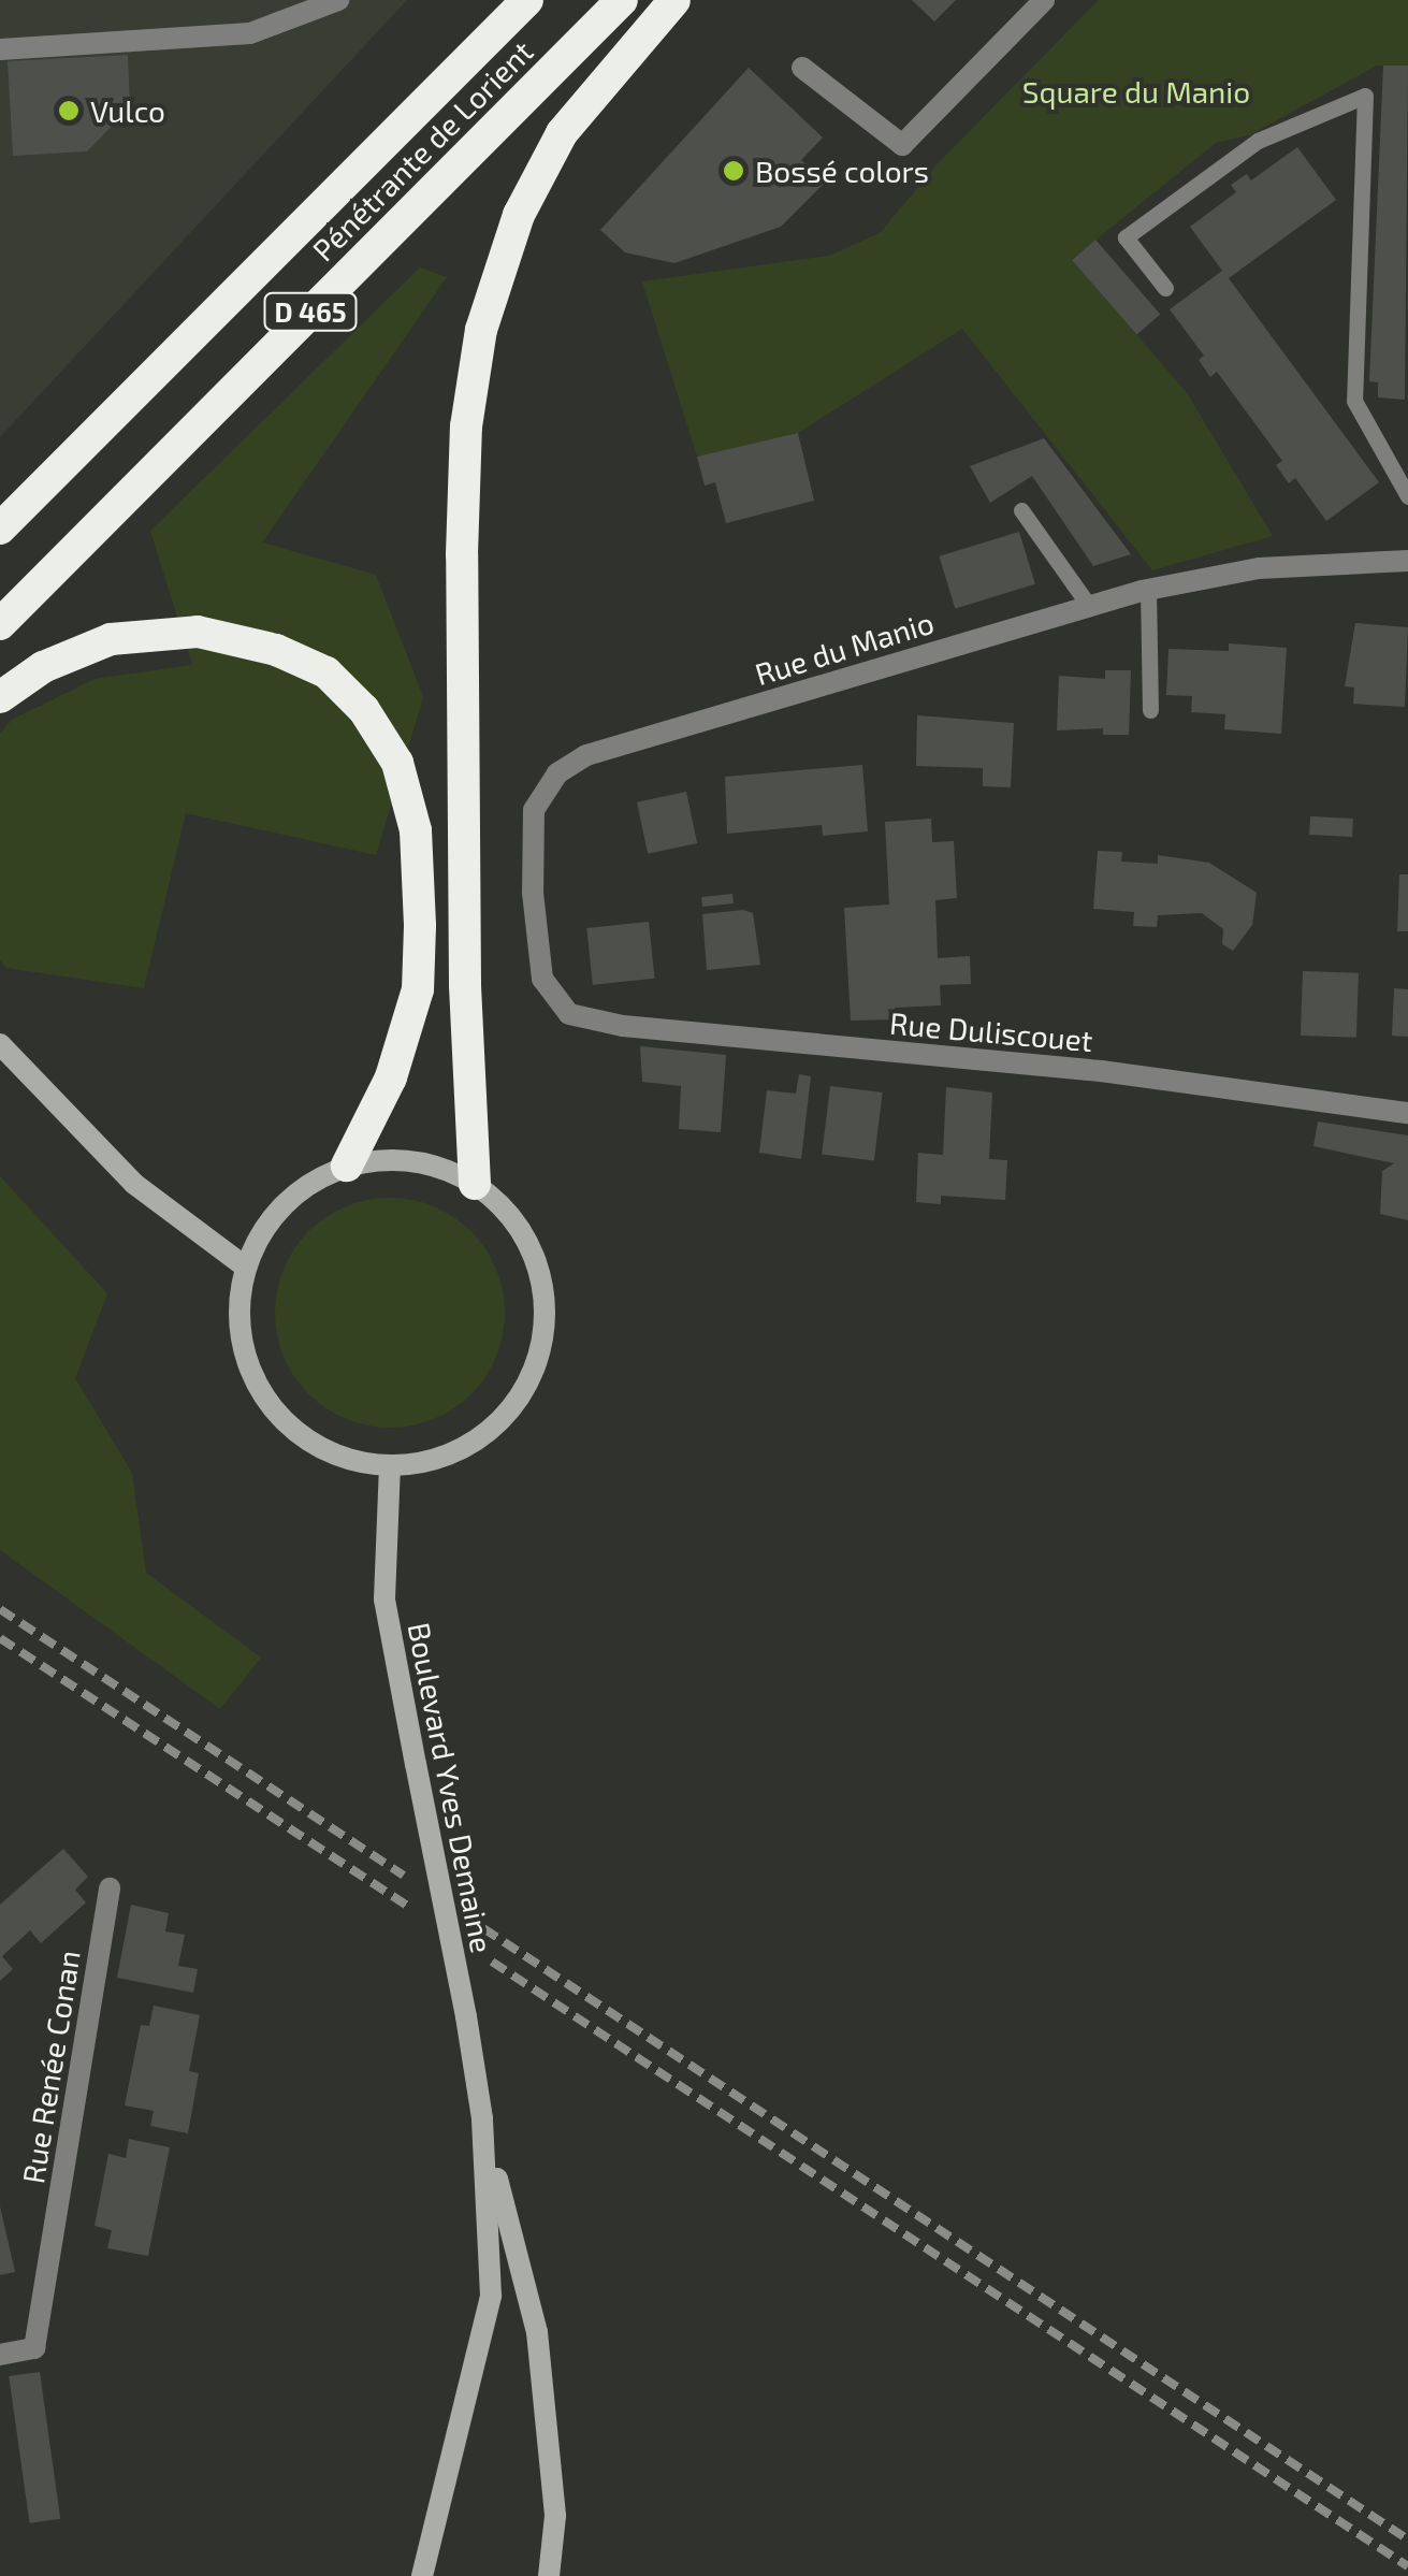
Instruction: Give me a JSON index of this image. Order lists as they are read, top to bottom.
{
  "streets": {
    "highway": ["Pénétrante de Lorient", "D 465"],
    "main road": ["Boulevard Yves Demaine"],
    "street": ["Rue du Manio", "Rue Duliscouet", "Rue Renée Conan"]
  },
  "crossings": [
    ["Rue du Manio", "Rue Duliscouet"]
  ],
  "parks": ["Square du Manio"],
  "places": ["Vulco", "Bossé colors"]
}
